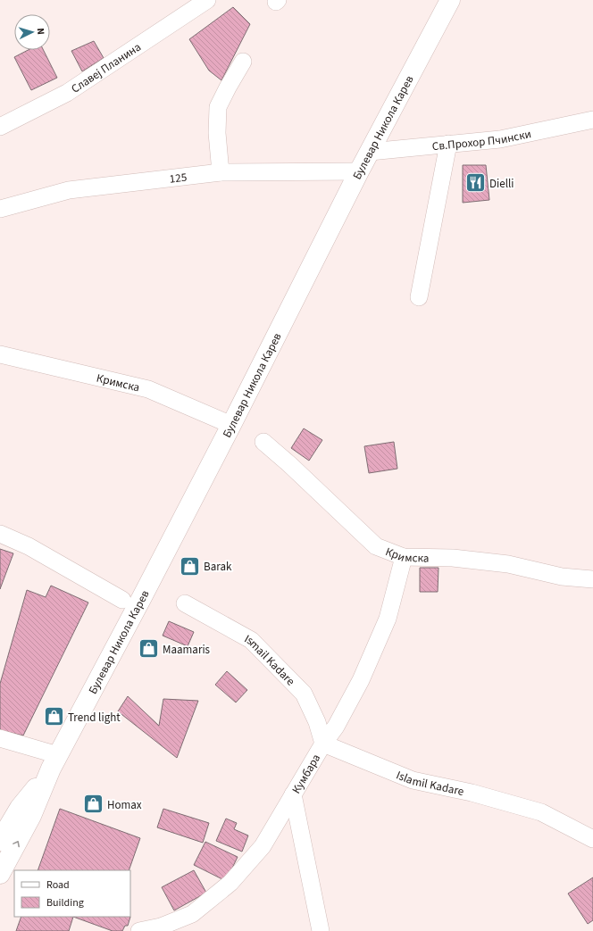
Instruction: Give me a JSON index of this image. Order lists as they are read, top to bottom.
{
  "streets": {
    "street": [
      "Славеј Планина",
      "Булевар Никола Карев",
      "Св.Прохор Пчински",
      "125",
      "Кримска",
      "Ismail Kadare",
      "Кумбара",
      "Islamil Kadare"
    ]
  },
  "crossings": [
    ["Булевар Никола Карев", "Св.Прохор Пчински"],
    ["Булевар Никола Карев", "125"],
    ["Булевар Никола Карев", "Кримска"],
    ["Кримска", "Кумбара"],
    ["Ismail Kadare", "Кумбара"],
    ["Ismail Kadare", "Islamil Kadare"],
    ["Кумбара", "Islamil Kadare"]
  ],
  "places": {
    "restaurant": ["Dielli"],
    "shop": [
      "Barak",
      "Maamaris",
      "Trend light",
      "Homax"
    ]
  },
  "legend": ["Road", "Building"],
  "north": "right"
}
